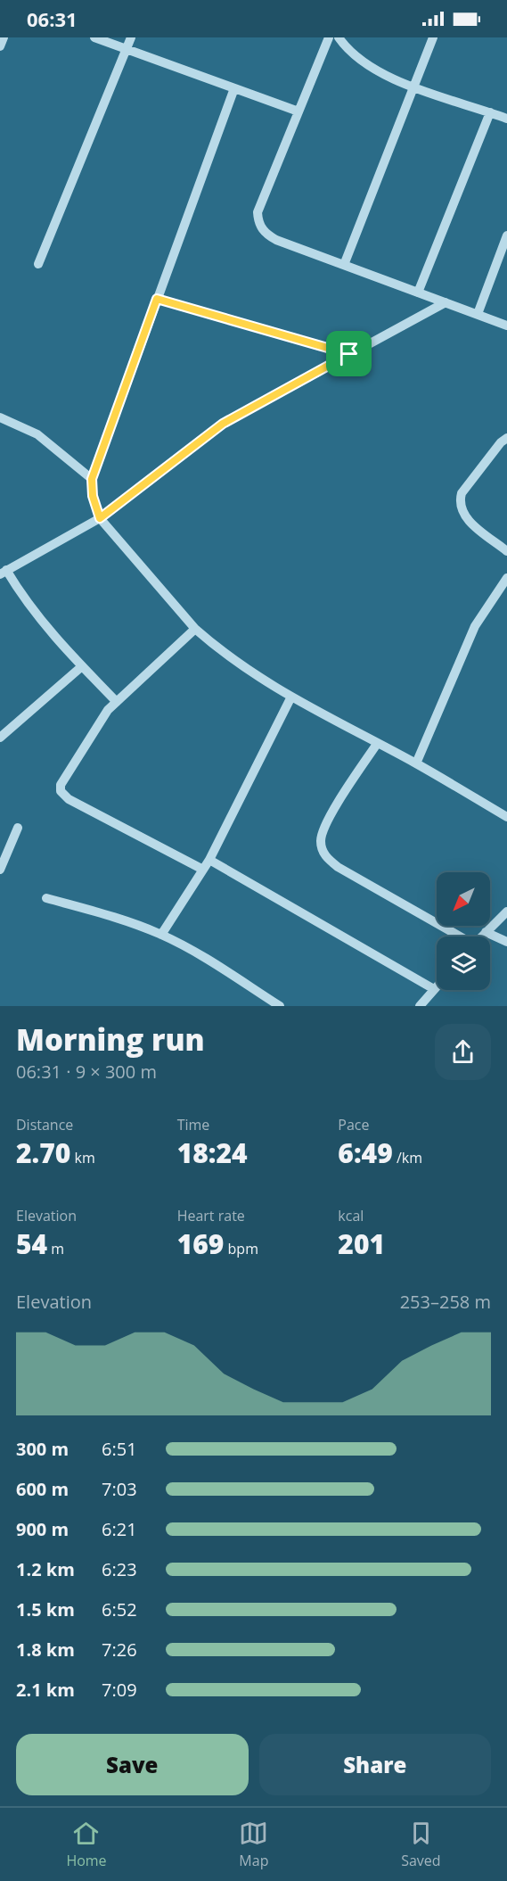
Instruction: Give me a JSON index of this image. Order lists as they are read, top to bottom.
{
  "north": "bottom left",
  "page": {
    "status": "06:31",
    "heading": ["Morning run", "06:31 · 9 × 300 m"],
    "stats": [
      ["Distance", "2.70 km"],
      ["Time", "18:24"],
      ["Pace", "6:49 /km"],
      ["Elevation", "54 m"],
      ["Heart rate", "169 bpm"],
      ["kcal", "201"]
    ],
    "chart": ["Elevation", "253–258 m"],
    "list": [
      {
        "name": "300 m",
        "note": "6:51"
      },
      {
        "name": "600 m",
        "note": "7:03"
      },
      {
        "name": "900 m",
        "note": "6:21"
      },
      {
        "name": "1.2 km",
        "note": "6:23"
      },
      {
        "name": "1.5 km",
        "note": "6:52"
      },
      {
        "name": "1.8 km",
        "note": "7:26"
      },
      {
        "name": "2.1 km",
        "note": "7:09"
      }
    ],
    "buttons": ["Save", "Share"],
    "tabs": ["Home", "Map", "Saved"]
  }
}
